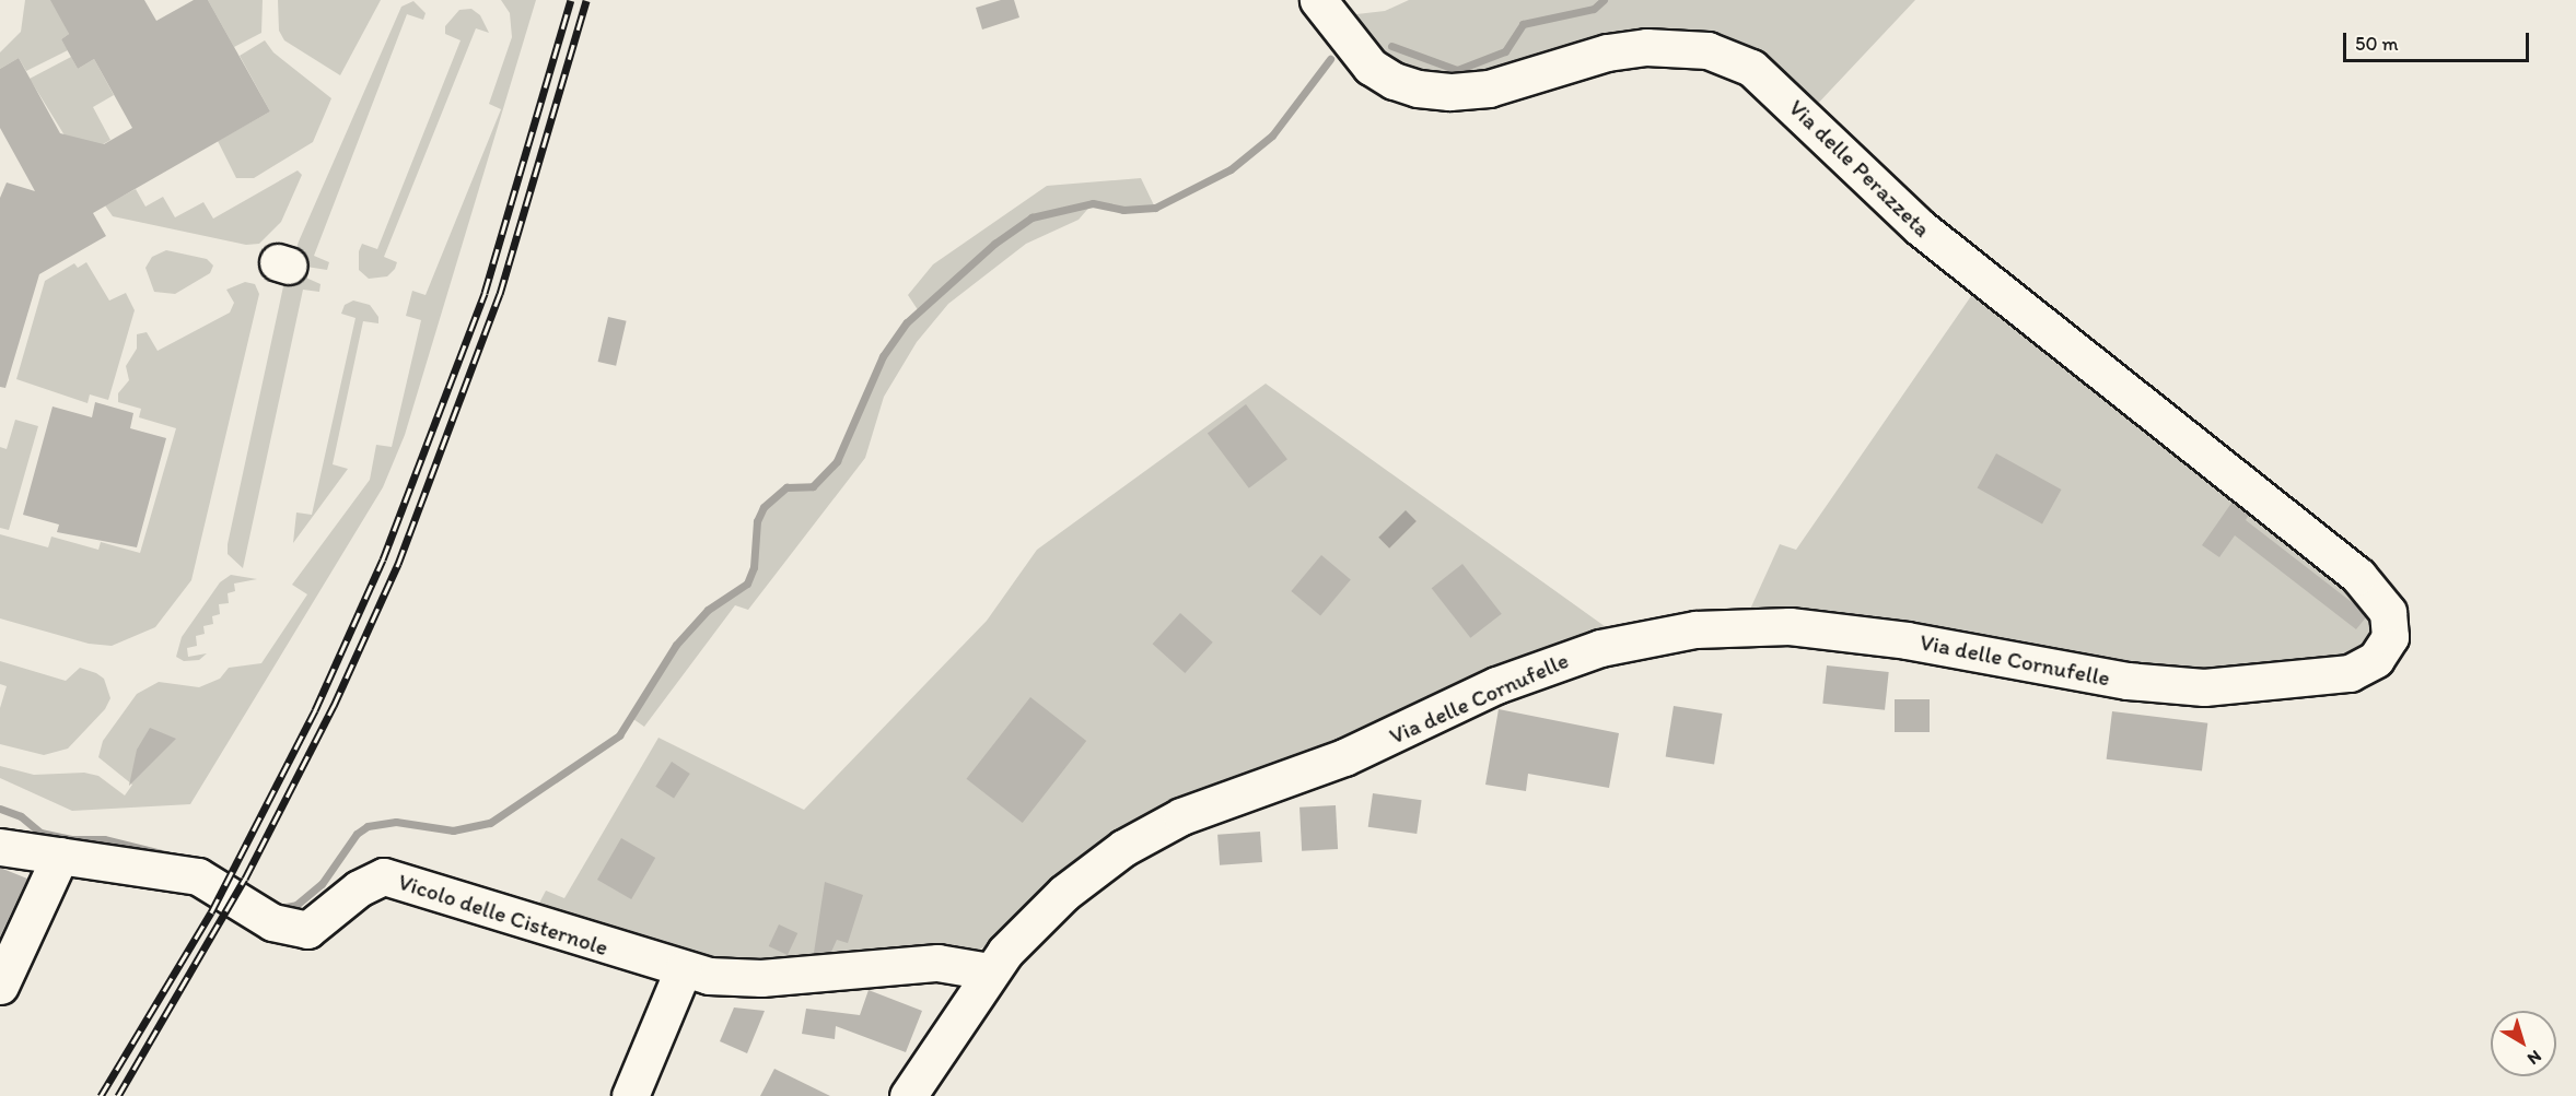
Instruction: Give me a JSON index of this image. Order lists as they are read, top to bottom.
{
  "streets": {
    "street": ["Via delle Perazzeta", "Via delle Cornufelle", "Vicolo delle Cisternole"]
  },
  "crossings": [
    ["Via delle Perazzeta", "Via delle Cornufelle"],
    ["Via delle Cornufelle", "Vicolo delle Cisternole"]
  ],
  "scale_bar": "50 m",
  "north": "bottom right"
}
